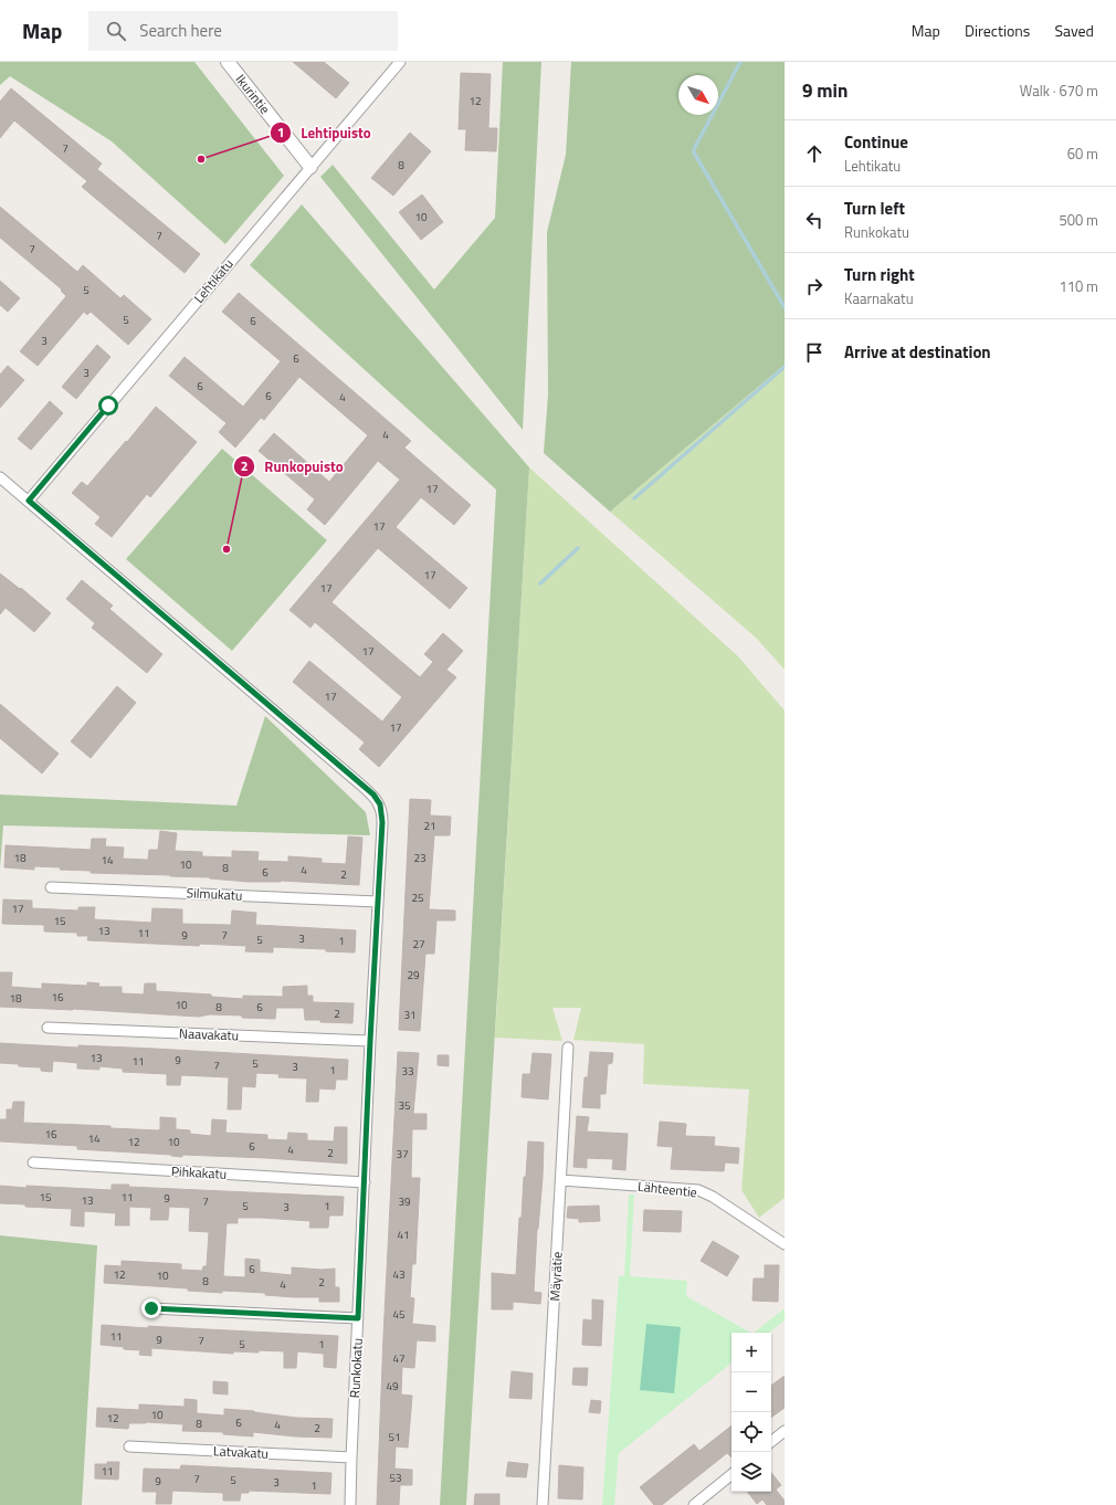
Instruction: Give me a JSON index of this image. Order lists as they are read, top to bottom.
{
  "streets": {
    "street": [
      "Ikurintie",
      "Lehtikatu",
      "Silmukatu",
      "Naavakatu",
      "Pihkakatu",
      "Lähteentie",
      "Mäyrätie",
      "Runkokatu",
      "Latvakatu"
    ]
  },
  "crossings": [
    ["Ikurintie", "Lehtikatu"],
    ["Lehtikatu", "Runkokatu"],
    ["Silmukatu", "Runkokatu"],
    ["Naavakatu", "Runkokatu"],
    ["Pihkakatu", "Runkokatu"],
    ["Lähteentie", "Mäyrätie"],
    ["Runkokatu", "Latvakatu"]
  ],
  "places": ["Lehtipuisto", "Runkopuisto"],
  "house_numbers": [
    "12",
    "7",
    "8",
    "10",
    "7",
    "7",
    "5",
    "5",
    "6",
    "3",
    "6",
    "3",
    "6",
    "6",
    "4",
    "4",
    "17",
    "17",
    "17",
    "17",
    "17",
    "17",
    "17",
    "21",
    "18",
    "23",
    "14",
    "10",
    "8",
    "4",
    "6",
    "2",
    "25",
    "17",
    "15",
    "13",
    "11",
    "9",
    "7",
    "3",
    "5",
    "1",
    "27",
    "29",
    "16",
    "18",
    "10",
    "8",
    "6",
    "2",
    "31",
    "13",
    "9",
    "11",
    "5",
    "7",
    "3",
    "1",
    "33",
    "35",
    "16",
    "14",
    "12",
    "10",
    "6",
    "4",
    "2",
    "37",
    "15",
    "11",
    "9",
    "13",
    "7",
    "39",
    "5",
    "1",
    "3",
    "41",
    "6",
    "12",
    "43",
    "10",
    "8",
    "2",
    "4",
    "45",
    "11",
    "9",
    "7",
    "5",
    "1",
    "47",
    "49",
    "10",
    "12",
    "6",
    "8",
    "4",
    "2",
    "51",
    "11",
    "53",
    "7",
    "5",
    "9",
    "3",
    "1"
  ],
  "north": "bottom right",
  "page": {
    "header": "Map",
    "search": "Search here",
    "nav": ["Map", "Directions", "Saved"],
    "heading": ["9 min", "Walk · 670 m"],
    "list": [
      ["Continue", "Lehtikatu", "60 m"],
      ["Turn left", "Runkokatu", "500 m"],
      ["Turn right", "Kaarnakatu", "110 m"],
      "Arrive at destination"
    ],
    "map_buttons": ["+", "−"]
  }
}
